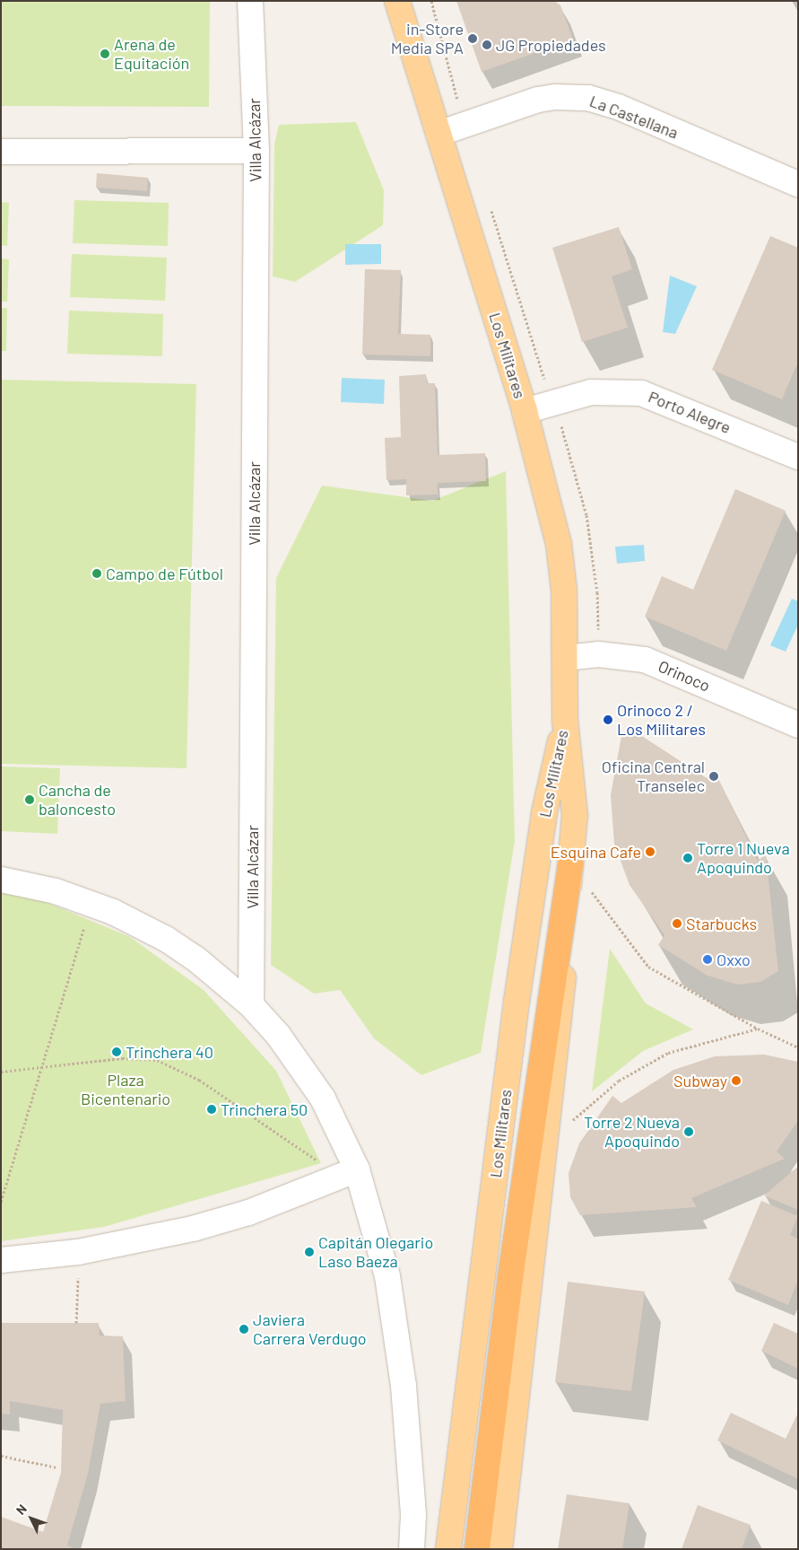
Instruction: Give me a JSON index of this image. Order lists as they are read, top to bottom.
{
  "streets": {
    "main road": ["Los Militares"],
    "street": [
      "La Castellana",
      "Villa Alcázar",
      "Porto Alegre",
      "Orinoco"
    ]
  },
  "crossings": [
    ["La Castellana", "Los Militares"],
    ["Los Militares", "Porto Alegre"],
    ["Los Militares", "Orinoco"]
  ],
  "parks": ["Plaza Bicentenario"],
  "places": [
    "in-Store Media SPA",
    "JG Propiedades",
    "Arena de Equitación",
    "Campo de Fútbol",
    "Orinoco 2 / Los Militares",
    "Oficina Central Transelec",
    "Cancha de baloncesto",
    "Esquina Cafe",
    "Torre 1 Nueva Apoquindo",
    "Starbucks",
    "Oxxo",
    "Trinchera 40",
    "Subway",
    "Trinchera 50",
    "Torre 2 Nueva Apoquindo",
    "Capitán Olegario Laso Baeza",
    "Javiera Carrera Verdugo"
  ],
  "north": "top left"
}
